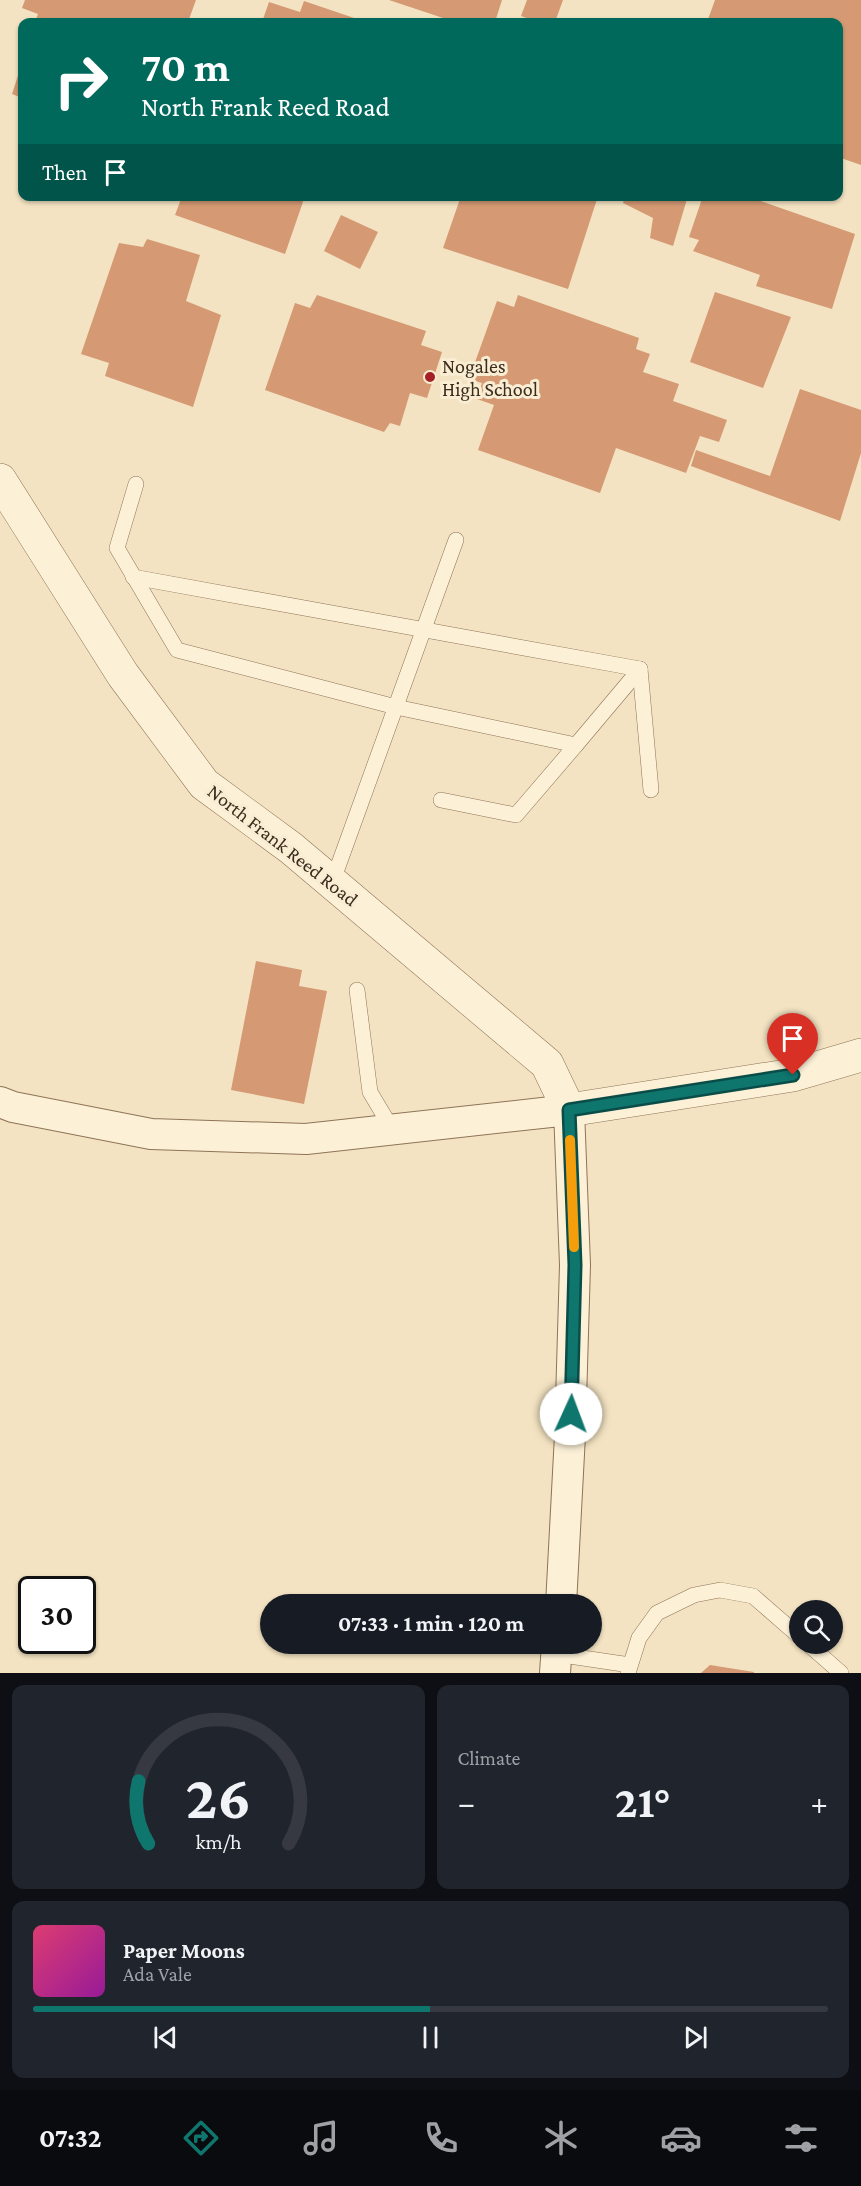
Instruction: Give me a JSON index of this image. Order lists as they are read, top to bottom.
{
  "streets": {
    "street": ["North Frank Reed Road"]
  },
  "places": ["Nogales High School"],
  "page": {
    "turn": ["70 m", "North Frank Reed Road"],
    "then": "Then",
    "limit": "30",
    "trip": "07:33 · 1 min · 120 m",
    "tile": "Climate",
    "heat": ["−", "21°", "+"],
    "song": ["Paper Moons", "Ada Vale"],
    "tabs": "07:32",
    "gauge": ["26", "km/h"]
  }
}
